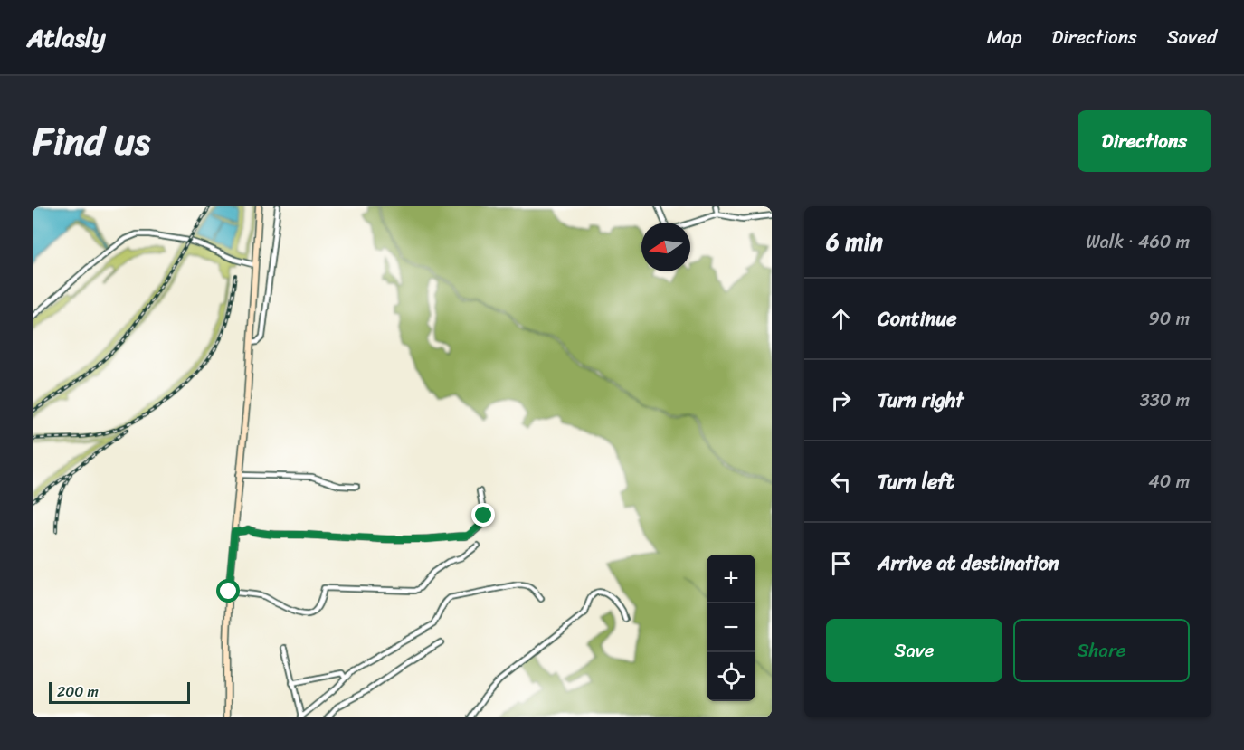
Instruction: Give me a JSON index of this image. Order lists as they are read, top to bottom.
{
  "scale_bar": "200 m",
  "north": "left",
  "page": {
    "header": "Atlasly",
    "nav": ["Map", "Directions", "Saved"],
    "title": "Find us",
    "buttons": [
      "Directions",
      ["Save", "Share"]
    ],
    "heading": ["6 min", "Walk · 460 m"],
    "list": [
      ["Continue", "90 m"],
      ["Turn right", "330 m"],
      ["Turn left", "40 m"],
      "Arrive at destination"
    ],
    "map_buttons": ["+", "−"],
    "scale": "200 m"
  }
}
